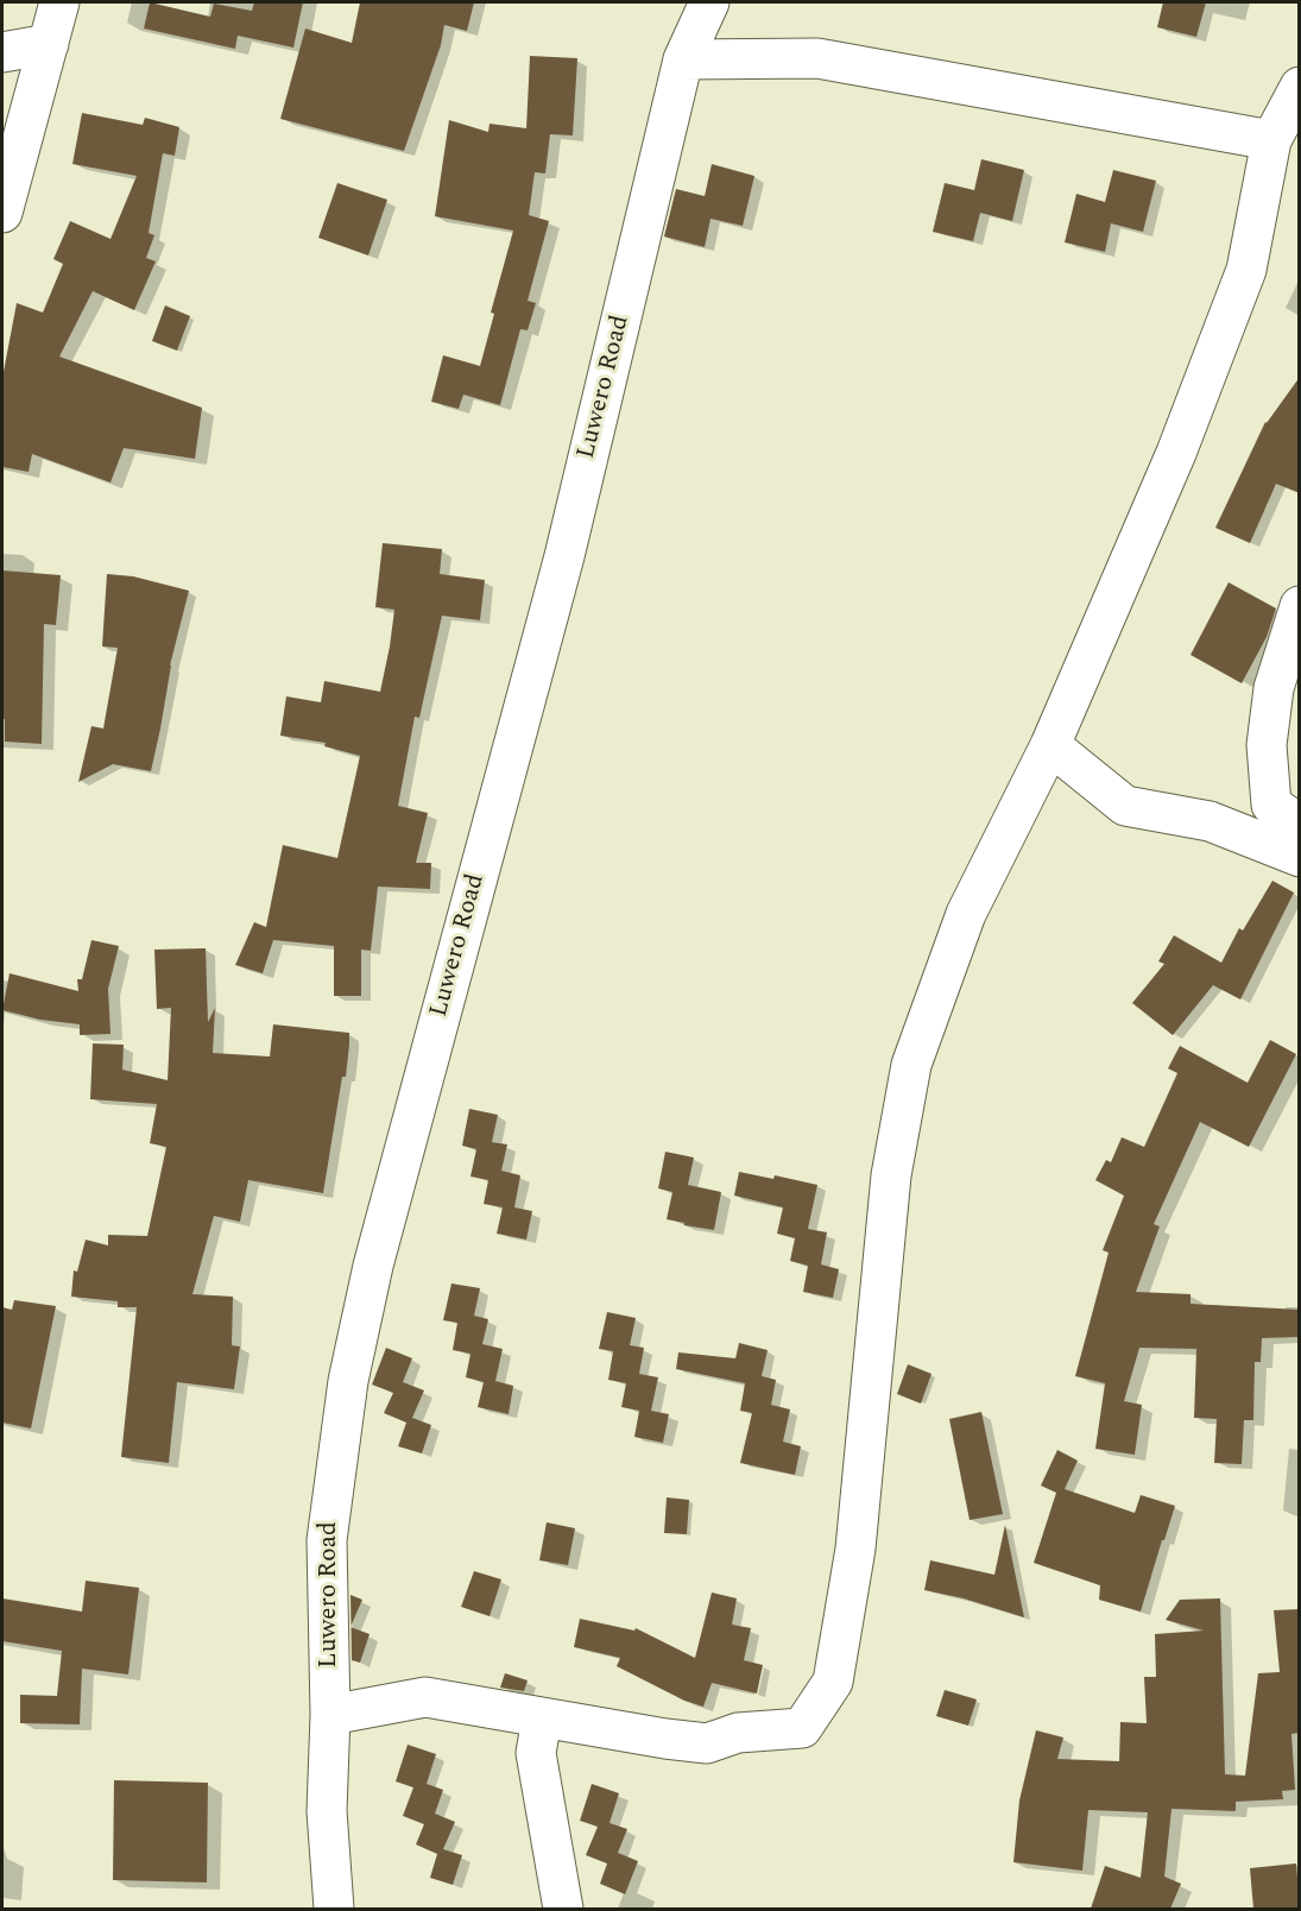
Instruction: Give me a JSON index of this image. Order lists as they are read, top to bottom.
{
  "streets": {
    "street": ["Luwero Road"]
  }
}
